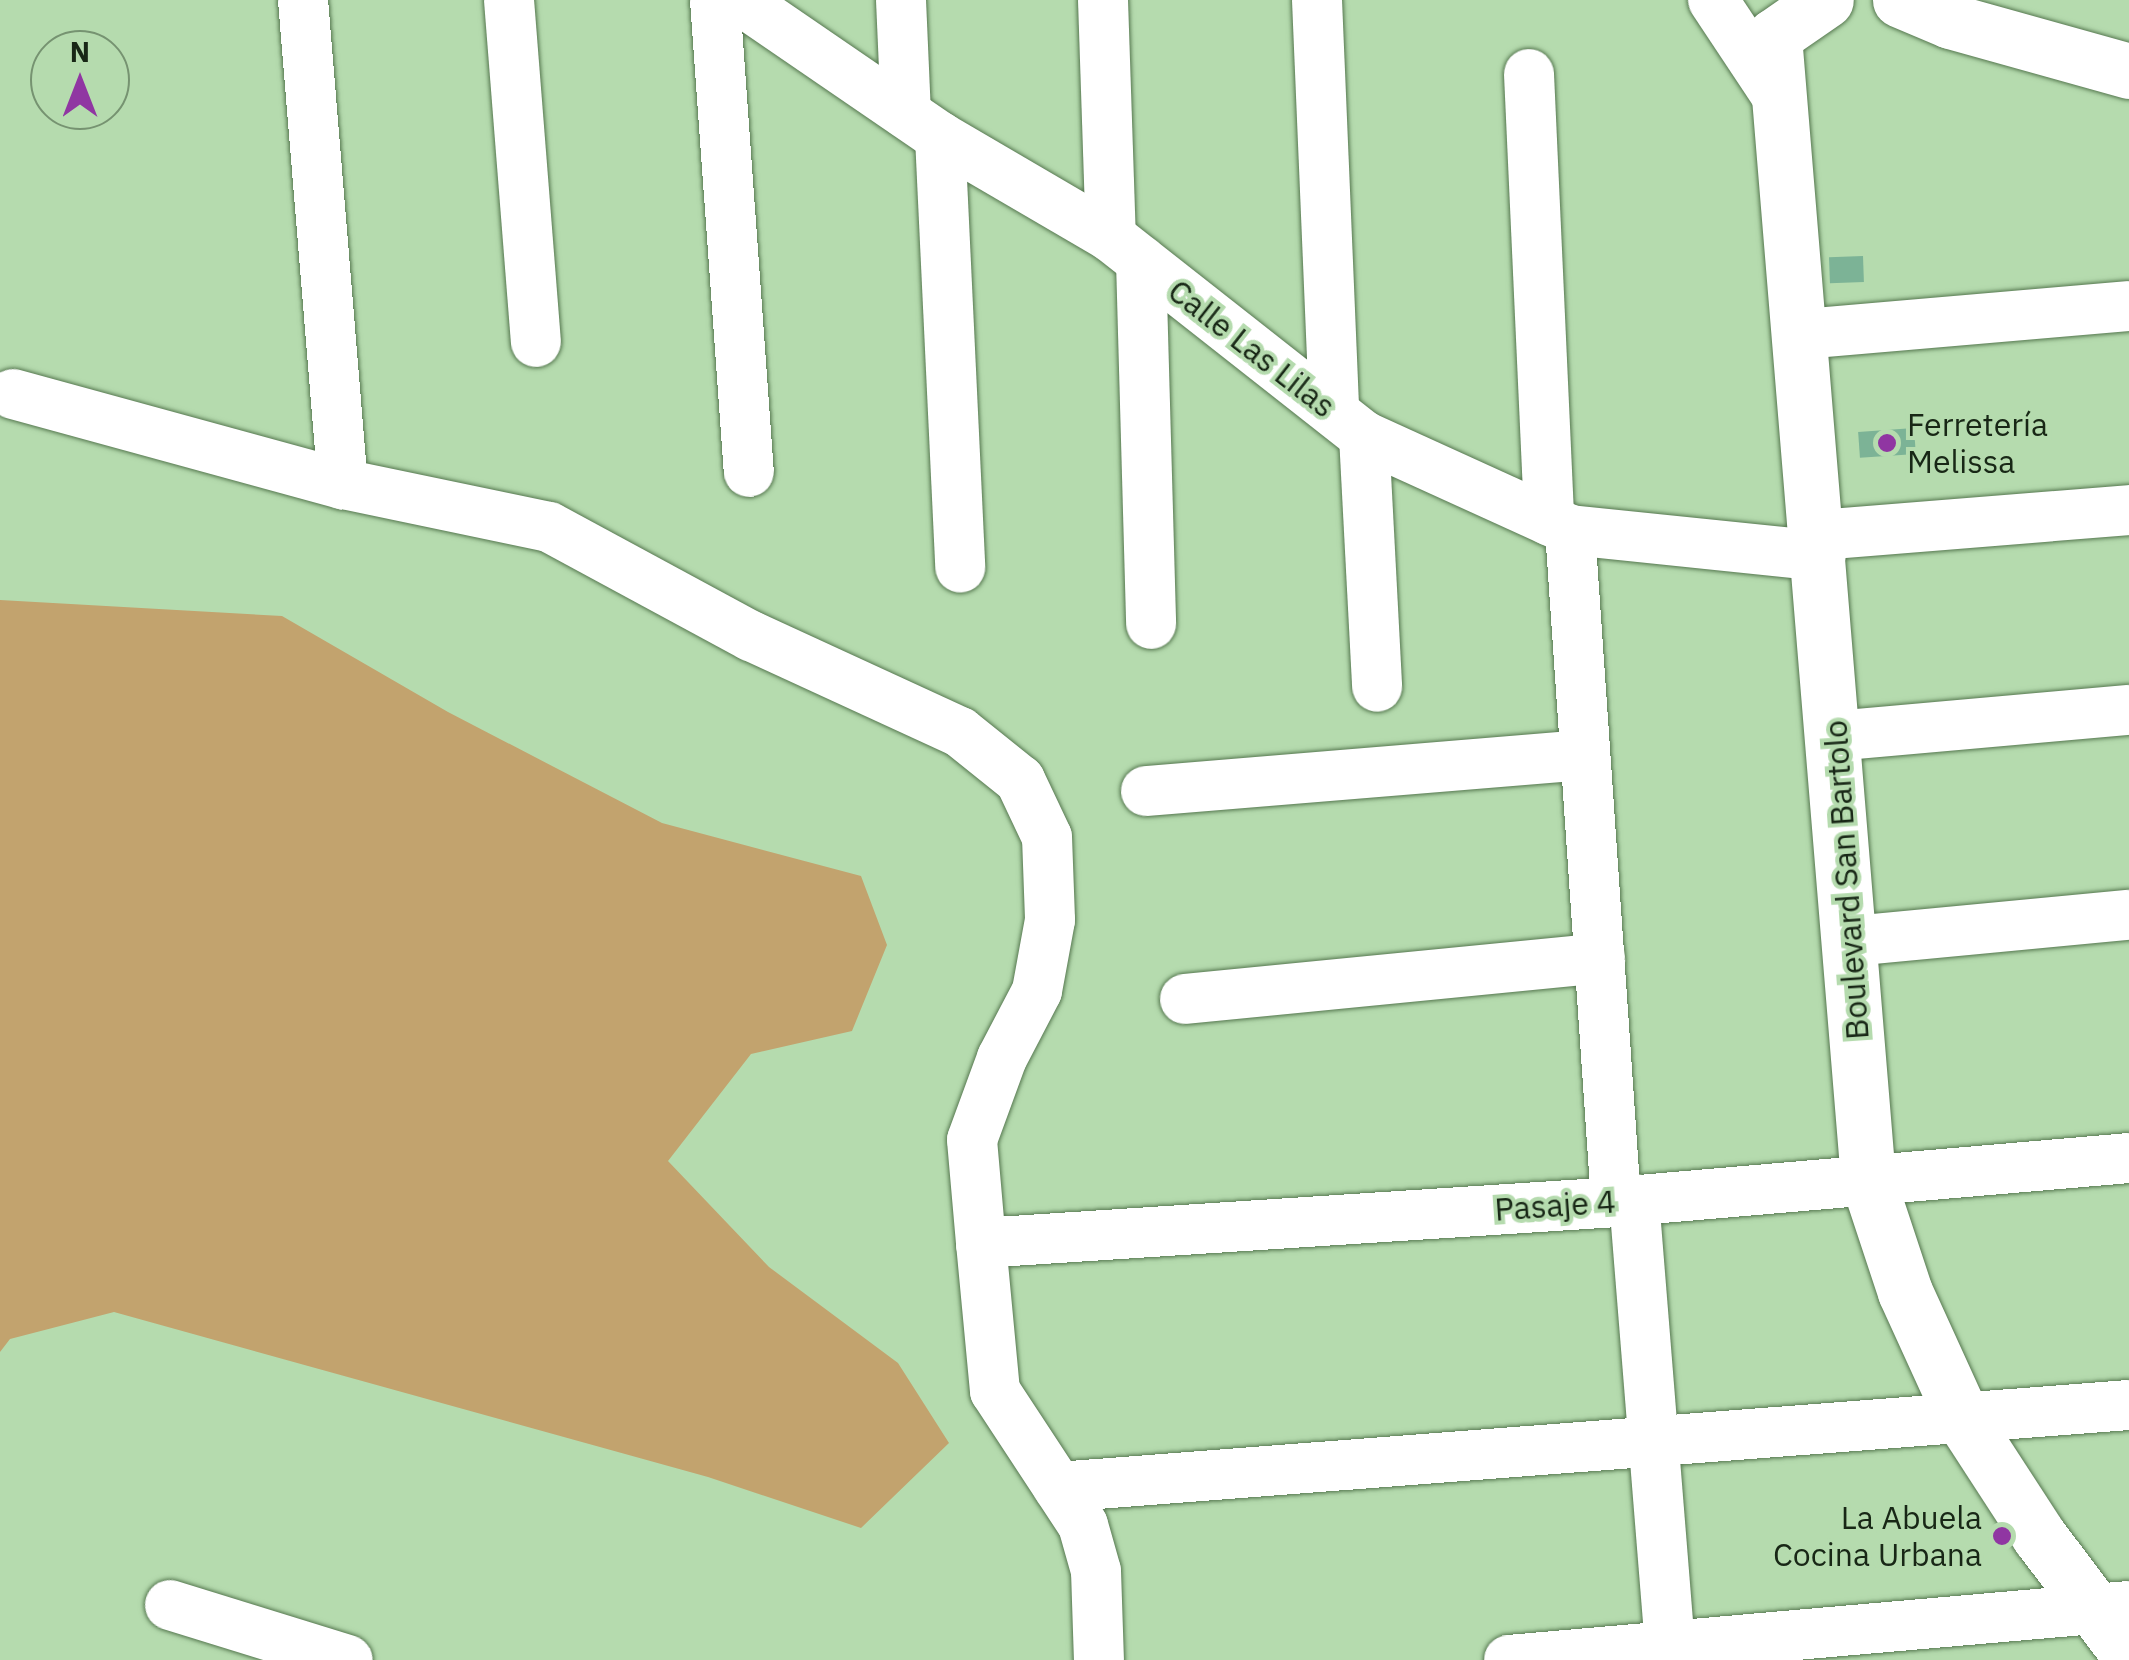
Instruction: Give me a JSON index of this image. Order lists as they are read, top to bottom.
{
  "streets": {
    "main road": ["Boulevard San Bartolo"],
    "street": ["Calle Las Lilas", "Pasaje 4"]
  },
  "crossings": [
    ["Calle Las Lilas", "Boulevard San Bartolo"],
    ["Boulevard San Bartolo", "Pasaje 4"]
  ],
  "places": ["Ferretería Melissa", "La Abuela Cocina Urbana"],
  "north": "top"
}
